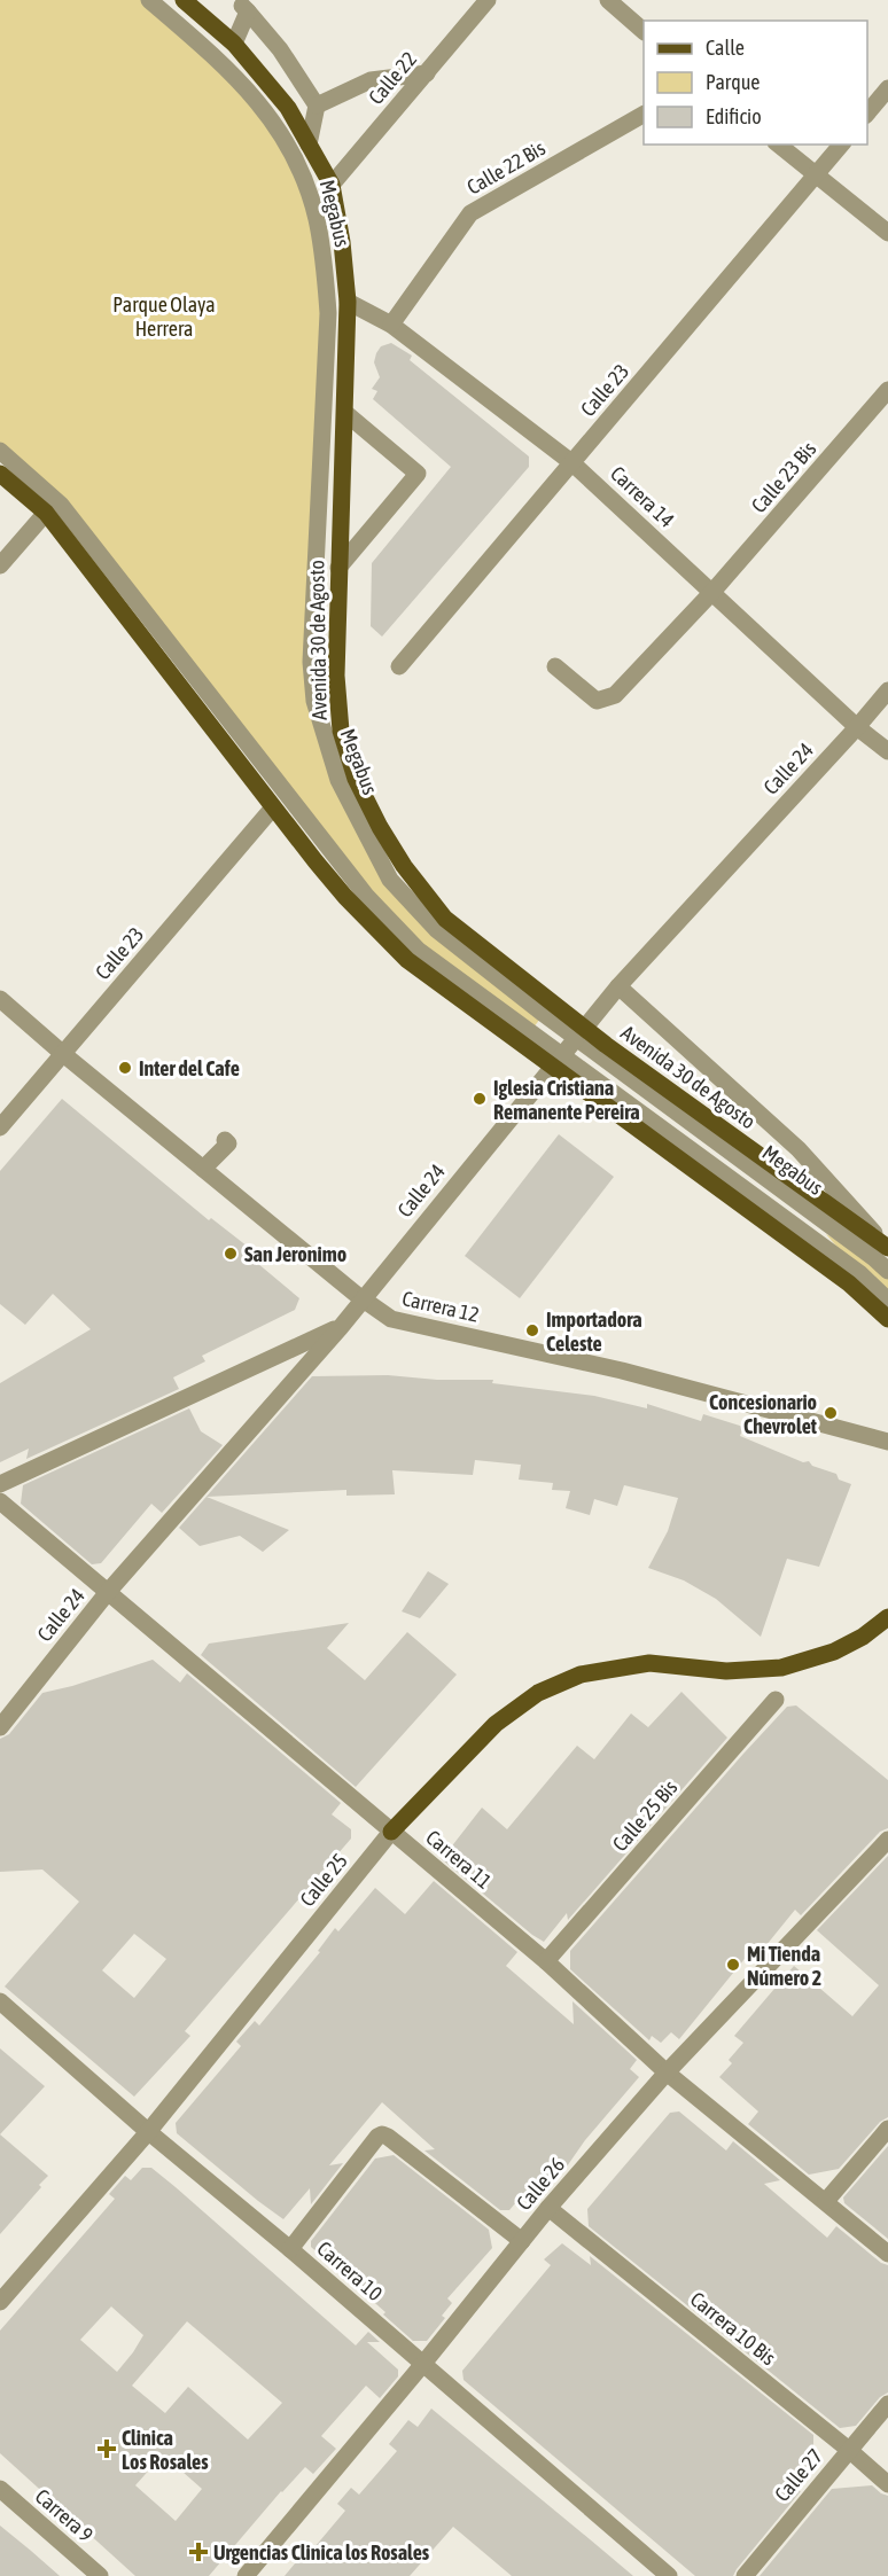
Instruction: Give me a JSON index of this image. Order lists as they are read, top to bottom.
{
  "streets": {
    "main road": ["Avenida 30 de Agosto", "Calle 25"],
    "street": [
      "Calle 22",
      "Calle 22 Bis",
      "Megabus",
      "Calle 23",
      "Calle 23 Bis",
      "Carrera 14",
      "Calle 24",
      "Carrera 12",
      "Calle 25 Bis",
      "Carrera 11",
      "Calle 26",
      "Carrera 10",
      "Carrera 10 Bis",
      "Calle 27",
      "Carrera 9"
    ]
  },
  "crossings": [
    ["Calle 22", "Avenida 30 de Agosto"],
    ["Calle 22 Bis", "Carrera 14"],
    ["Megabus", "Avenida 30 de Agosto"],
    ["Megabus", "Calle 24"],
    ["Calle 23", "Carrera 14"],
    ["Calle 23", "Carrera 12"],
    ["Calle 23 Bis", "Carrera 14"],
    ["Carrera 14", "Avenida 30 de Agosto"],
    ["Carrera 14", "Calle 24"],
    ["Avenida 30 de Agosto", "Calle 24"],
    ["Calle 24", "Carrera 12"],
    ["Calle 24", "Carrera 11"],
    ["Calle 25 Bis", "Carrera 11"],
    ["Carrera 11", "Calle 25"],
    ["Carrera 11", "Calle 26"],
    ["Calle 25", "Carrera 10"],
    ["Calle 26", "Carrera 10"],
    ["Calle 26", "Carrera 10 Bis"],
    ["Carrera 10 Bis", "Calle 27"]
  ],
  "parks": ["Parque Olaya Herrera"],
  "places": {
    "other": [
      "Inter del Cafe",
      "Iglesia Cristiana Remanente Pereira",
      "San Jeronimo",
      "Importadora Celeste",
      "Concesionario Chevrolet",
      "Mi Tienda Número 2"
    ],
    "health": ["Clinica Los Rosales", "Urgencias Clinica los Rosales"]
  },
  "legend": ["Calle", "Parque", "Edificio"]
}
